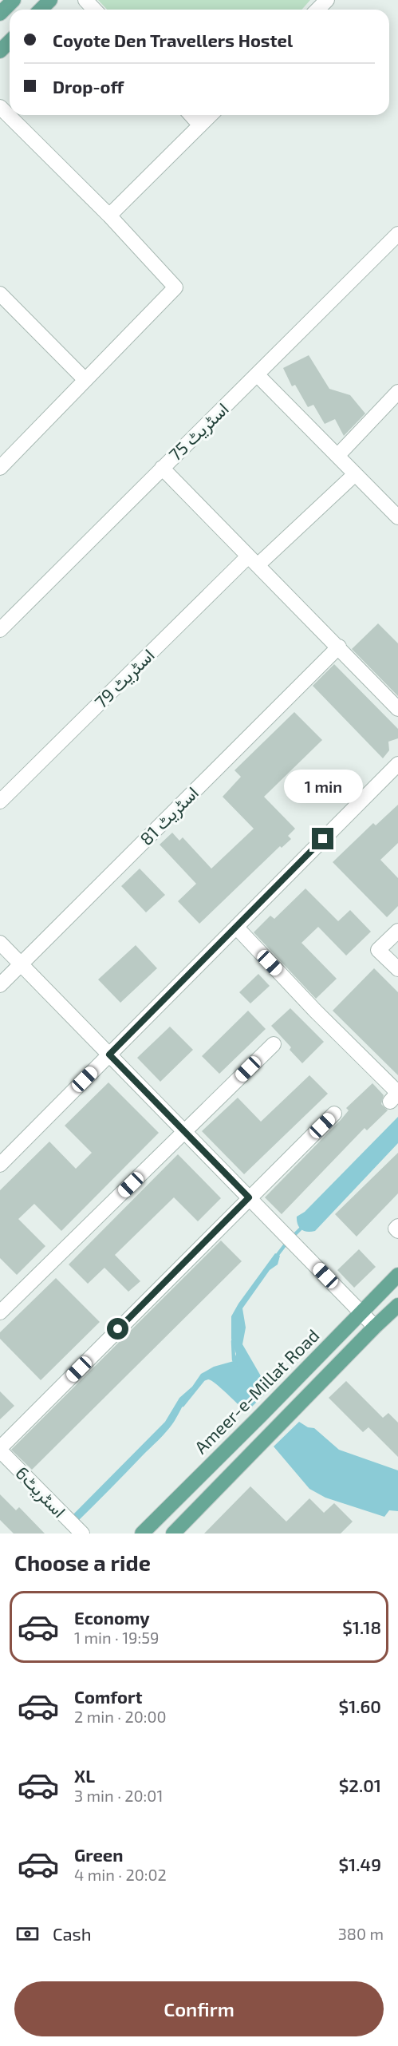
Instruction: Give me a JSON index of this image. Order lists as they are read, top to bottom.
{
  "streets": {
    "main road": ["Ameer-e-Millat Road"],
    "street": [
      "اسٹریٹ 75",
      "اسٹریٹ 79",
      "اسٹریٹ 81",
      "اسٹریٹ6"
    ]
  },
  "page": {
    "banner": ["Coyote Den Travellers Hostel", "Drop-off"],
    "bubble": "1 min",
    "heading": "Choose a ride",
    "list": [
      {
        "name": "Economy",
        "note": "1 min · 19:59",
        "value": "$1.18"
      },
      {
        "name": "Comfort",
        "note": "2 min · 20:00",
        "value": "$1.60"
      },
      {
        "name": "XL",
        "note": "3 min · 20:01",
        "value": "$2.01"
      },
      {
        "name": "Green",
        "note": "4 min · 20:02",
        "value": "$1.49"
      }
    ],
    "pay": ["Cash", "380 m"],
    "buttons": "Confirm"
  }
}
